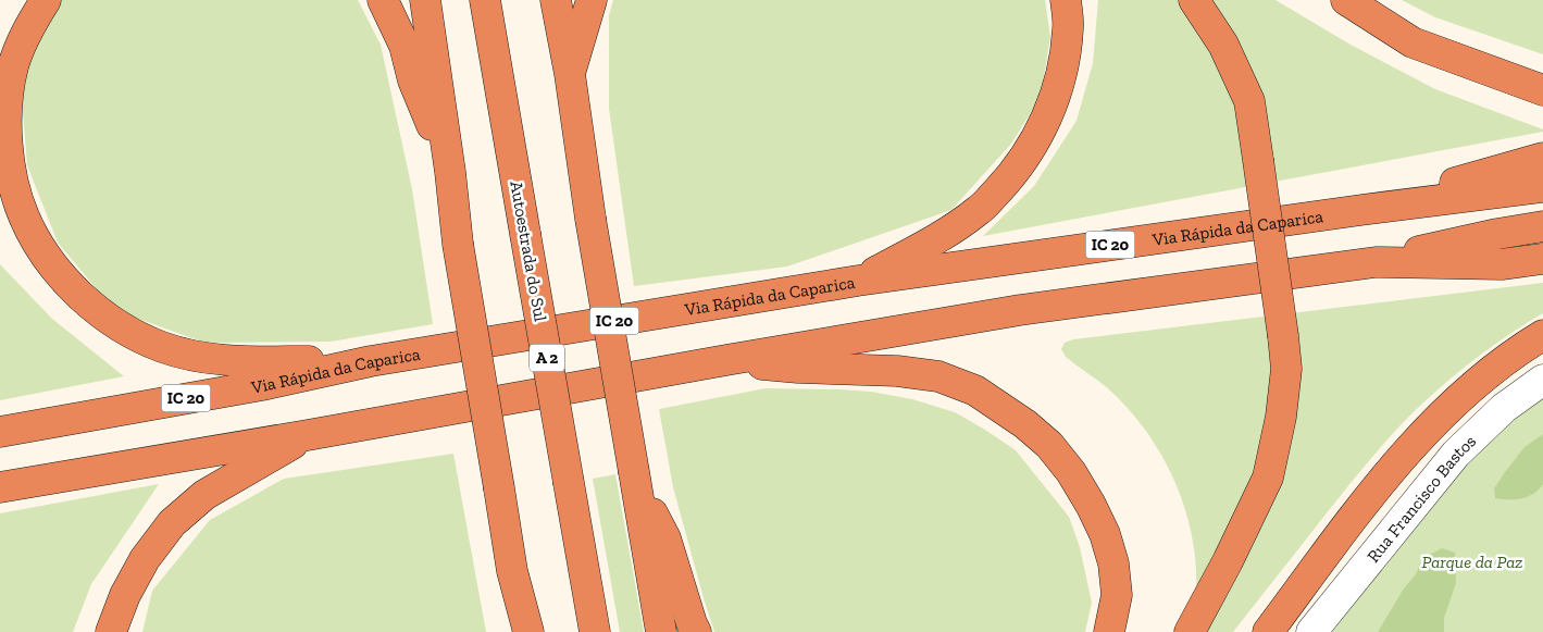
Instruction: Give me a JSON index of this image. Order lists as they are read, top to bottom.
{
  "streets": {
    "highway": [
      "Via Rápida da Caparica",
      "IC 20",
      "Autoestrada do Sul",
      "A 2"
    ],
    "street": ["Rua Francisco Bastos"]
  },
  "parks": ["Parque da Paz"]
}
